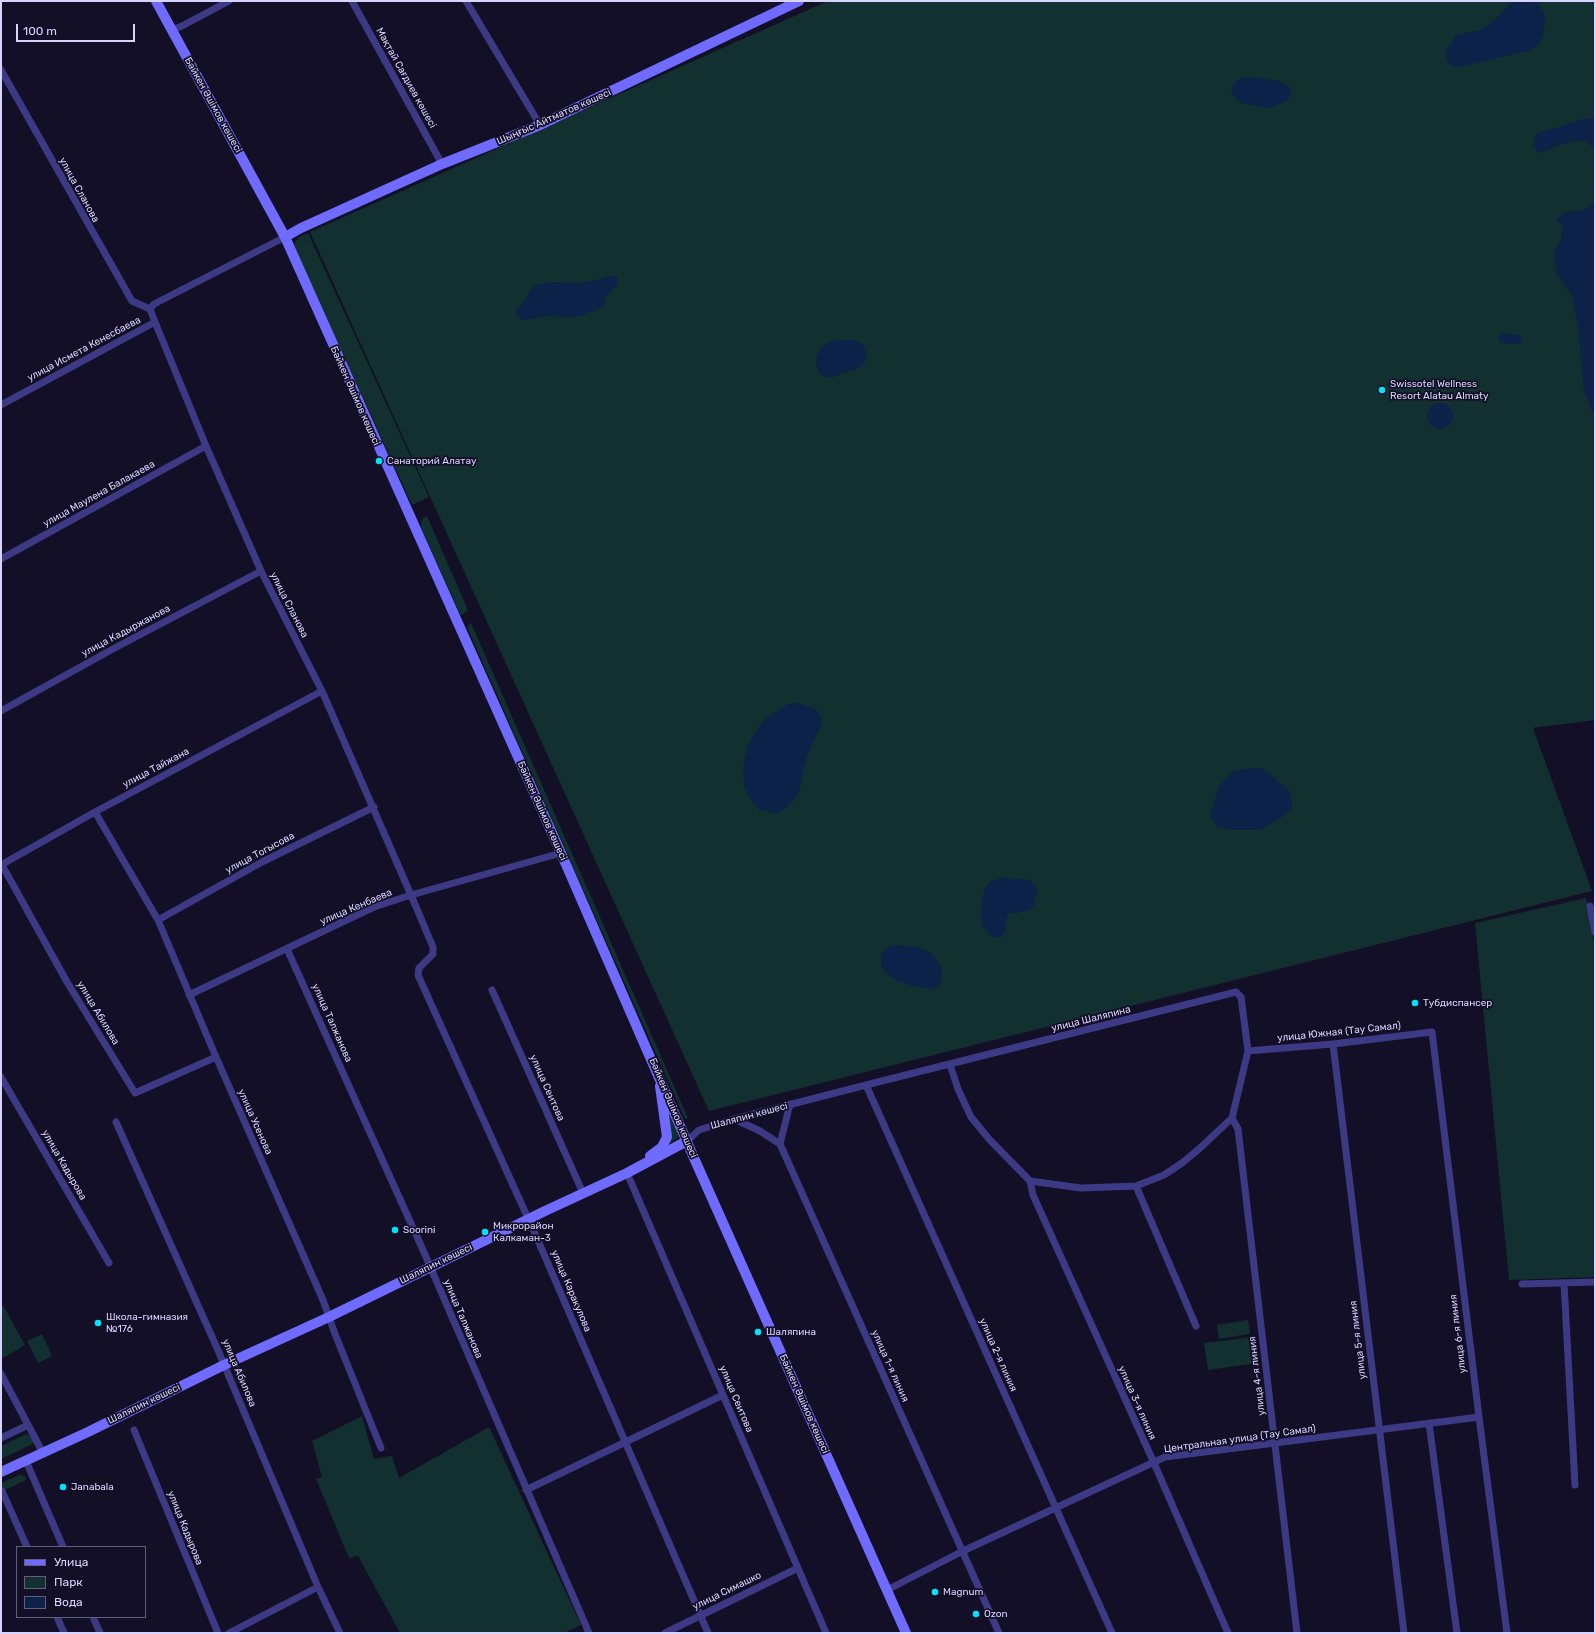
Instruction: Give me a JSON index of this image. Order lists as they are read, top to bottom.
{
  "streets": {
    "main road": ["Бәйкен Әшімов көшесі", "Шыңғыс Айтматов көшесі", "Шаляпин көшесі"],
    "street": [
      "Мақтай Сағдиев көшесі",
      "улица Сланова",
      "улица Исмета Кенесбаева",
      "улица Маулена Балакаева",
      "улица Кадыржанова",
      "улица Тайжана",
      "улица Тогысова",
      "улица Кенбаева",
      "улица Абилова",
      "улица Шаляпина",
      "улица Талжанова",
      "улица Южная (Тау Самал)",
      "улица Сеитова",
      "улица Усенова",
      "улица Кадырова",
      "улица Каракулова",
      "улица 6-я линия",
      "улица 5-я линия",
      "улица 2-я линия",
      "улица 1-я линия",
      "улица 4-я линия",
      "улица 3-я линия",
      "Центральная улица (Тау Самал)",
      "улица Симашко"
    ]
  },
  "crossings": [
    ["Мақтай Сағдиев көшесі", "Шыңғыс Айтматов көшесі"],
    ["Бәйкен Әшімов көшесі", "Шыңғыс Айтматов көшесі"],
    ["Бәйкен Әшімов көшесі", "улица Исмета Кенесбаева"],
    ["Бәйкен Әшімов көшесі", "улица Кенбаева"],
    ["Бәйкен Әшімов көшесі", "Шаляпин көшесі"],
    ["Бәйкен Әшімов көшесі", "Центральная улица (Тау Самал)"],
    ["Шыңғыс Айтматов көшесі", "улица Исмета Кенесбаева"],
    ["улица Сланова", "улица Исмета Кенесбаева"],
    ["улица Сланова", "улица Маулена Балакаева"],
    ["улица Сланова", "улица Кадыржанова"],
    ["улица Сланова", "улица Тайжана"],
    ["улица Сланова", "улица Тогысова"],
    ["улица Сланова", "улица Кенбаева"],
    ["улица Сланова", "улица Каракулова"],
    ["улица Тайжана", "улица Абилова"],
    ["улица Тайжана", "улица Усенова"],
    ["улица Тогысова", "улица Усенова"],
    ["улица Кенбаева", "улица Талжанова"],
    ["улица Кенбаева", "улица Усенова"],
    ["улица Кенбаева", "улица Каракулова"],
    ["улица Абилова", "Шаляпин көшесі"],
    ["улица Абилова", "улица Усенова"],
    ["улица Шаляпина", "улица Южная (Тау Самал)"],
    ["улица Шаляпина", "Шаляпин көшесі"],
    ["улица Талжанова", "Шаляпин көшесі"],
    ["улица Южная (Тау Самал)", "улица 6-я линия"],
    ["улица Южная (Тау Самал)", "улица 5-я линия"],
    ["улица Сеитова", "Шаляпин көшесі"],
    ["улица Сеитова", "улица Симашко"],
    ["Шаляпин көшесі", "улица Усенова"],
    ["Шаляпин көшесі", "улица Каракулова"],
    ["Шаляпин көшесі", "улица 2-я линия"],
    ["улица Каракулова", "улица Симашко"],
    ["улица 6-я линия", "Центральная улица (Тау Самал)"],
    ["улица 5-я линия", "Центральная улица (Тау Самал)"],
    ["улица 2-я линия", "Центральная улица (Тау Самал)"],
    ["улица 1-я линия", "Центральная улица (Тау Самал)"],
    ["улица 4-я линия", "Центральная улица (Тау Самал)"],
    ["улица 3-я линия", "Центральная улица (Тау Самал)"]
  ],
  "places": [
    "Swissotel Wellness Resort Alatau Almaty",
    "Санаторий Алатау",
    "Тубдиспансер",
    "Soorini",
    "Микрорайон Калкаман-3",
    "Школа-гимназия №176",
    "Шаляпина",
    "Janabala",
    "Magnum",
    "Ozon"
  ],
  "legend": ["Улица", "Парк", "Вода"],
  "scale_bar": "100 m"
}
